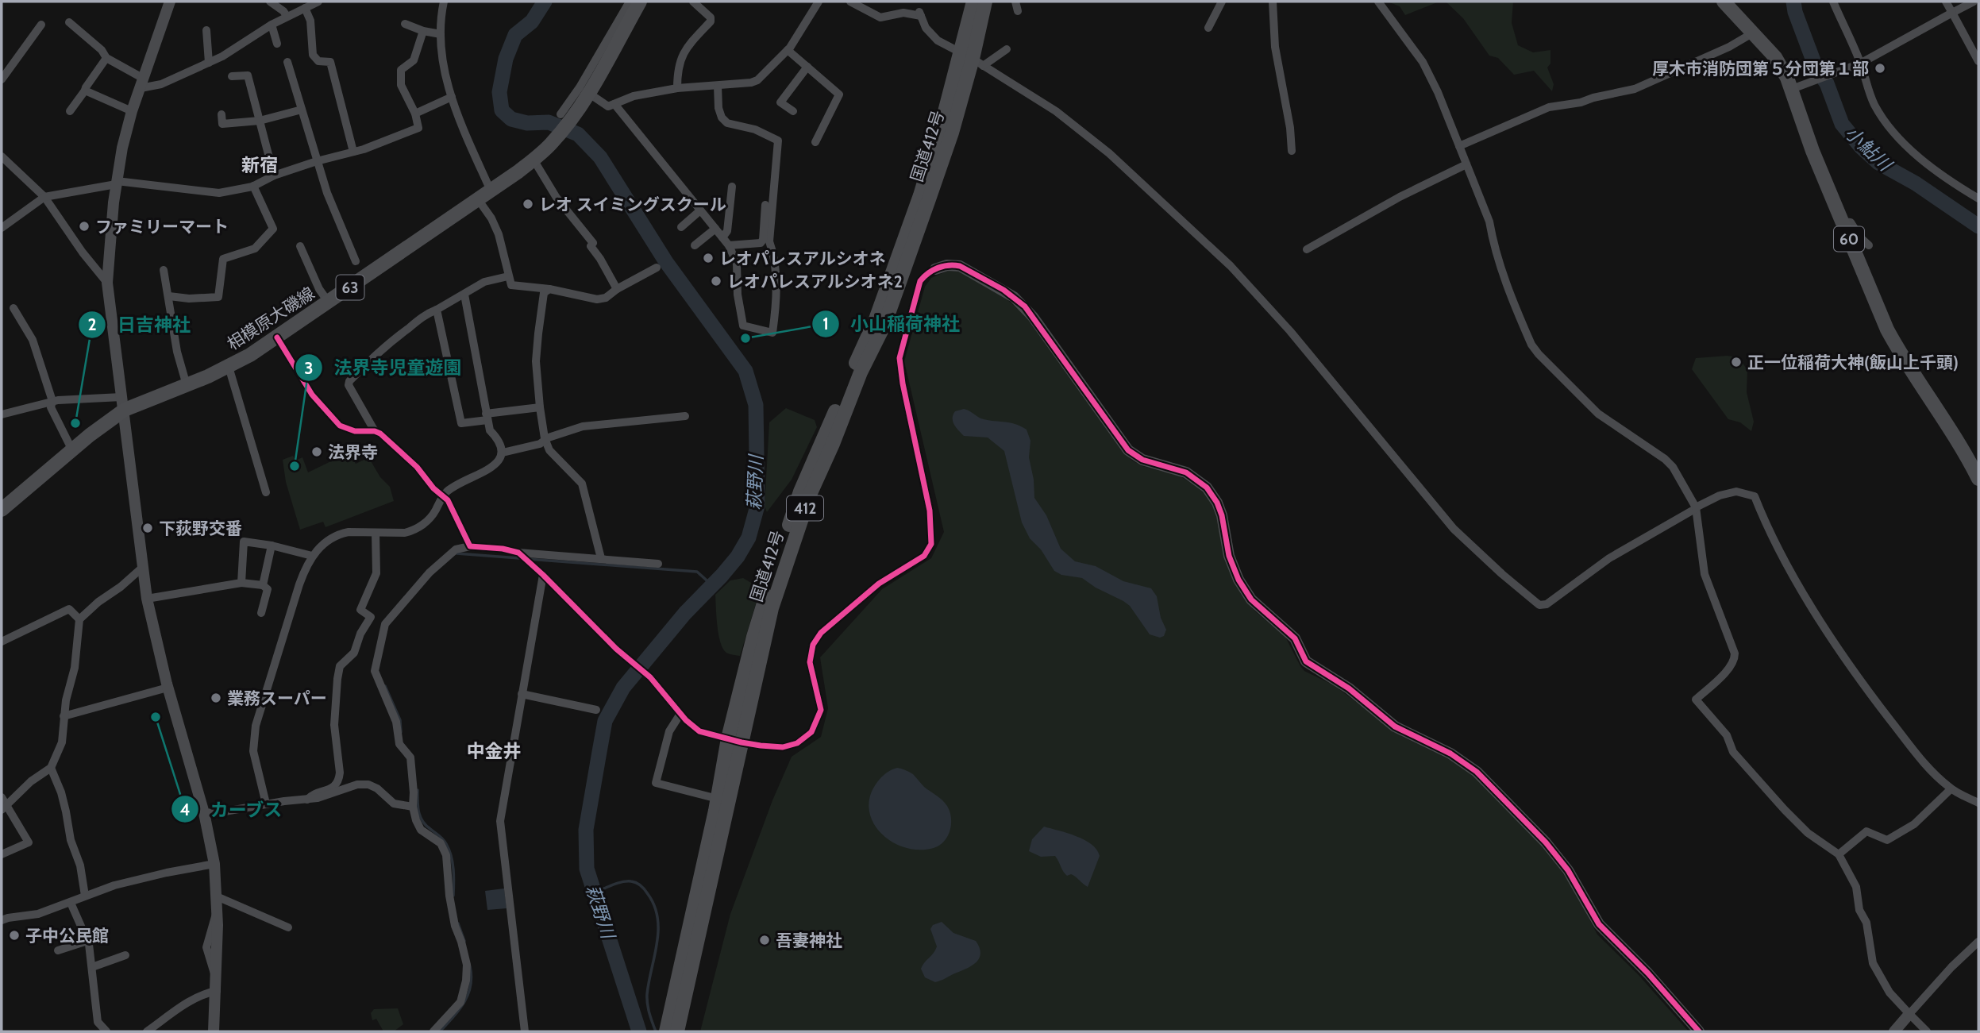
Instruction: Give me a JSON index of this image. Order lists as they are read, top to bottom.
{
  "streets": {
    "main road": [
      "国道412号",
      "60",
      "63",
      "相模原大磯線",
      "412"
    ]
  },
  "districts": ["新宿", "中金井"],
  "water": ["小鮎川", "萩野川"],
  "places": [
    "厚木市消防団第５分団第１部",
    "レオ スイミングスクール",
    "ファミリーマート",
    "レオパレスアルシオネ",
    "レオパレスアルシオネ2",
    "小山稲荷神社",
    "正一位稲荷大神(飯山上千頭)",
    "日吉神社",
    "法界寺",
    "法界寺児童遊園",
    "下荻野交番",
    "業務スーパー",
    "カーブス",
    "子中公民館",
    "吾妻神社"
  ]
}
